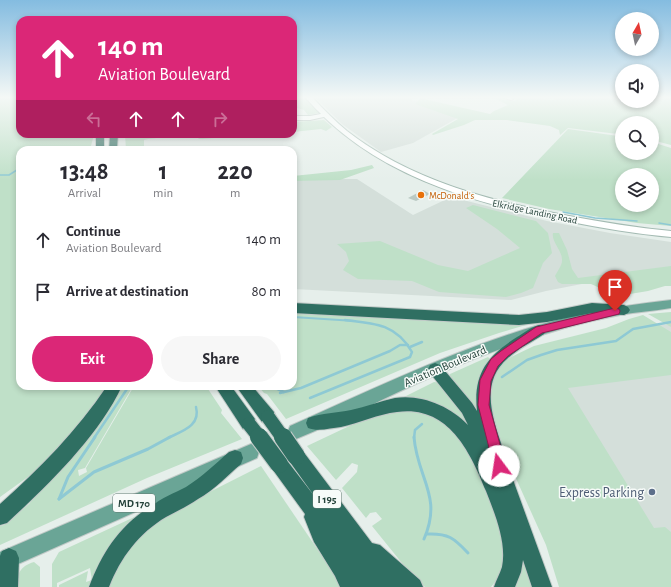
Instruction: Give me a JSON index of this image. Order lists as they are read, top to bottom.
{
  "streets": {
    "highway": ["I 195"],
    "main road": ["Elkridge Landing Road", "Aviation Boulevard", "MD 170"]
  },
  "places": ["McDonald's", "Express Parking"],
  "north": "top",
  "page": {
    "turn": ["140 m", "Aviation Boulevard"],
    "eta": [
      "13:48",
      "Arrival",
      "1",
      "min",
      "220",
      "m"
    ],
    "list": [
      {
        "name": "Continue",
        "note": "Aviation Boulevard",
        "value": "140 m"
      },
      {
        "name": "Arrive at destination",
        "value": "80 m"
      }
    ],
    "buttons": ["Exit", "Share"]
  }
}
